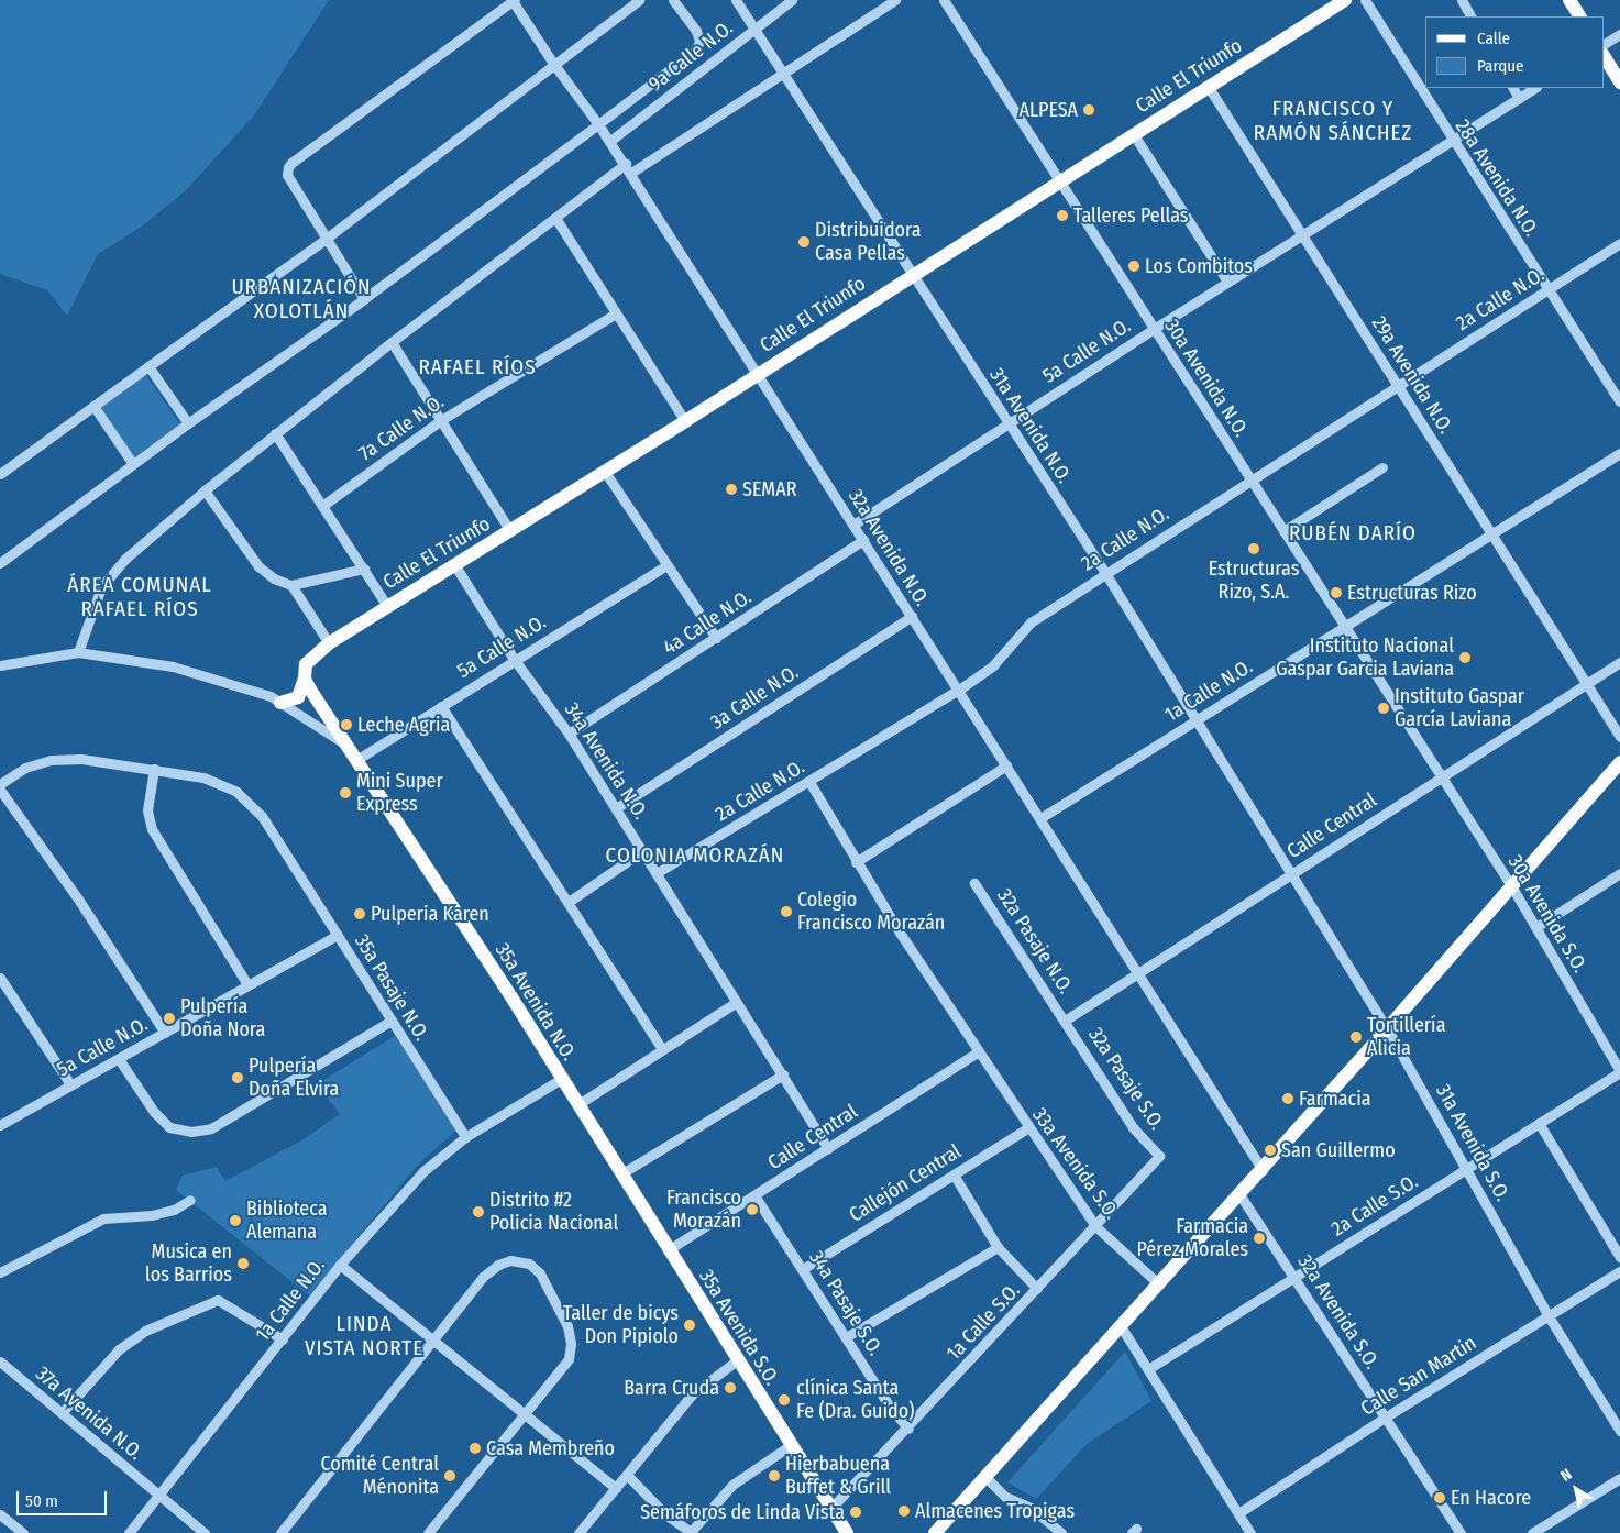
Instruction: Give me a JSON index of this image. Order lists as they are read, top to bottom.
{
  "streets": {
    "main road": ["Calle El Triunfo", "35a Avenida N.O.", "35a Avenida S.O."],
    "street": [
      "9a Calle N.O.",
      "28a Avenida N.O.",
      "2a Calle N.O.",
      "5a Calle N.O.",
      "29a Avenida N.O.",
      "30a Avenida N.O.",
      "31a Avenida N.O.",
      "7a Calle N.O.",
      "32a Avenida N.O.",
      "4a Calle N.O.",
      "1a Calle N.O.",
      "3a Calle N.O.",
      "34a Avenida N.O.",
      "Calle Central",
      "30a Avenida S.O.",
      "32a Pasaje N.O.",
      "35a Pasaje N.O.",
      "32a Pasaje S.O.",
      "31a Avenida S.O.",
      "33a Avenida S.O.",
      "Callejón Central",
      "2a Calle S.O.",
      "34a Pasaje S.O.",
      "32a Avenida S.O.",
      "1a Calle S.O.",
      "Calle San Martin",
      "37a Avenida N.O."
    ]
  },
  "crossings": [
    ["9a Calle N.O.", "31a Avenida N.O."],
    ["9a Calle N.O.", "32a Avenida N.O."],
    ["Calle El Triunfo", "29a Avenida N.O."],
    ["Calle El Triunfo", "30a Avenida N.O."],
    ["Calle El Triunfo", "31a Avenida N.O."],
    ["Calle El Triunfo", "32a Avenida N.O."],
    ["Calle El Triunfo", "34a Avenida N.O."],
    ["Calle El Triunfo", "35a Avenida N.O."],
    ["28a Avenida N.O.", "2a Calle N.O."],
    ["28a Avenida N.O.", "5a Calle N.O."],
    ["2a Calle N.O.", "29a Avenida N.O."],
    ["2a Calle N.O.", "30a Avenida N.O."],
    ["2a Calle N.O.", "31a Avenida N.O."],
    ["2a Calle N.O.", "32a Avenida N.O."],
    ["2a Calle N.O.", "34a Avenida N.O."],
    ["2a Calle N.O.", "33a Avenida S.O."],
    ["5a Calle N.O.", "29a Avenida N.O."],
    ["5a Calle N.O.", "30a Avenida N.O."],
    ["5a Calle N.O.", "31a Avenida N.O."],
    ["5a Calle N.O.", "32a Avenida N.O."],
    ["5a Calle N.O.", "34a Avenida N.O."],
    ["5a Calle N.O.", "35a Pasaje N.O."],
    ["5a Calle N.O.", "35a Avenida N.O."],
    ["29a Avenida N.O.", "1a Calle N.O."],
    ["29a Avenida N.O.", "Calle Central"],
    ["30a Avenida N.O.", "1a Calle N.O."],
    ["30a Avenida N.O.", "Calle Central"],
    ["30a Avenida N.O.", "30a Avenida S.O."],
    ["31a Avenida N.O.", "1a Calle N.O."],
    ["31a Avenida N.O.", "Calle Central"],
    ["31a Avenida N.O.", "31a Avenida S.O."],
    ["32a Avenida N.O.", "4a Calle N.O."],
    ["32a Avenida N.O.", "1a Calle N.O."],
    ["32a Avenida N.O.", "3a Calle N.O."],
    ["32a Avenida N.O.", "Calle Central"],
    ["4a Calle N.O.", "34a Avenida N.O."],
    ["1a Calle N.O.", "35a Pasaje N.O."],
    ["1a Calle N.O.", "35a Avenida N.O."],
    ["1a Calle N.O.", "37a Avenida N.O."],
    ["3a Calle N.O.", "34a Avenida N.O."],
    ["34a Avenida N.O.", "Calle Central"],
    ["Calle Central", "30a Avenida S.O."],
    ["Calle Central", "32a Pasaje N.O."],
    ["Calle Central", "35a Avenida N.O."],
    ["Calle Central", "32a Pasaje S.O."],
    ["Calle Central", "31a Avenida S.O."],
    ["Calle Central", "33a Avenida S.O."],
    ["Calle Central", "34a Pasaje S.O."],
    ["Calle Central", "35a Avenida S.O."],
    ["30a Avenida S.O.", "2a Calle S.O."],
    ["32a Pasaje N.O.", "32a Pasaje S.O."],
    ["35a Avenida N.O.", "35a Avenida S.O."],
    ["32a Pasaje S.O.", "1a Calle S.O."],
    ["31a Avenida S.O.", "2a Calle S.O."],
    ["31a Avenida S.O.", "Calle San Martin"],
    ["33a Avenida S.O.", "Callejón Central"],
    ["33a Avenida S.O.", "1a Calle S.O."],
    ["Callejón Central", "34a Pasaje S.O."],
    ["2a Calle S.O.", "32a Avenida S.O."],
    ["34a Pasaje S.O.", "1a Calle S.O."],
    ["32a Avenida S.O.", "Calle San Martin"],
    ["1a Calle S.O.", "35a Avenida S.O."]
  ],
  "districts": [
    "FRANCISCO Y RAMÓN SÁNCHEZ",
    "URBANIZACIÓN XOLOTLÁN",
    "RAFAEL RÍOS",
    "RUBÉN DARÍO",
    "ÁREA COMUNAL RAFAEL RÍOS",
    "COLONIA MORAZÁN",
    "LINDA VISTA NORTE"
  ],
  "places": [
    "ALPESA",
    "Talleres Pellas",
    "Distribuidora Casa Pellas",
    "Los Combitos",
    "SEMAR",
    "Estructuras Rizo, S.A.",
    "Estructuras Rizo",
    "Instituto Nacional Gaspar Garcia Laviana",
    "Instituto Gaspar García Laviana",
    "Leche Agria",
    "Mini Super Express",
    "Colegio Francisco Morazán",
    "Pulperia Karen",
    "Pulpería Doña Nora",
    "Tortillería Alicia",
    "Pulpería Doña Elvira",
    "Farmacia",
    "San Guillermo",
    "Francisco Morazán",
    "Distrito #2 Policia Nacional",
    "Biblioteca Alemana",
    "Farmacia Pérez Morales",
    "Musica en los Barrios",
    "Taller de bicys Don Pipiolo",
    "Barra Cruda",
    "clínica Santa Fe (Dra. Guido)",
    "Casa Membreño",
    "Comité Central Ménonita",
    "Hierbabuena Buffet & Grill",
    "En Hacore",
    "Almacenes Tropigas",
    "Semáforos de Linda Vista"
  ],
  "legend": ["Calle", "Parque"],
  "scale_bar": "50 m",
  "north": "top left"
}
